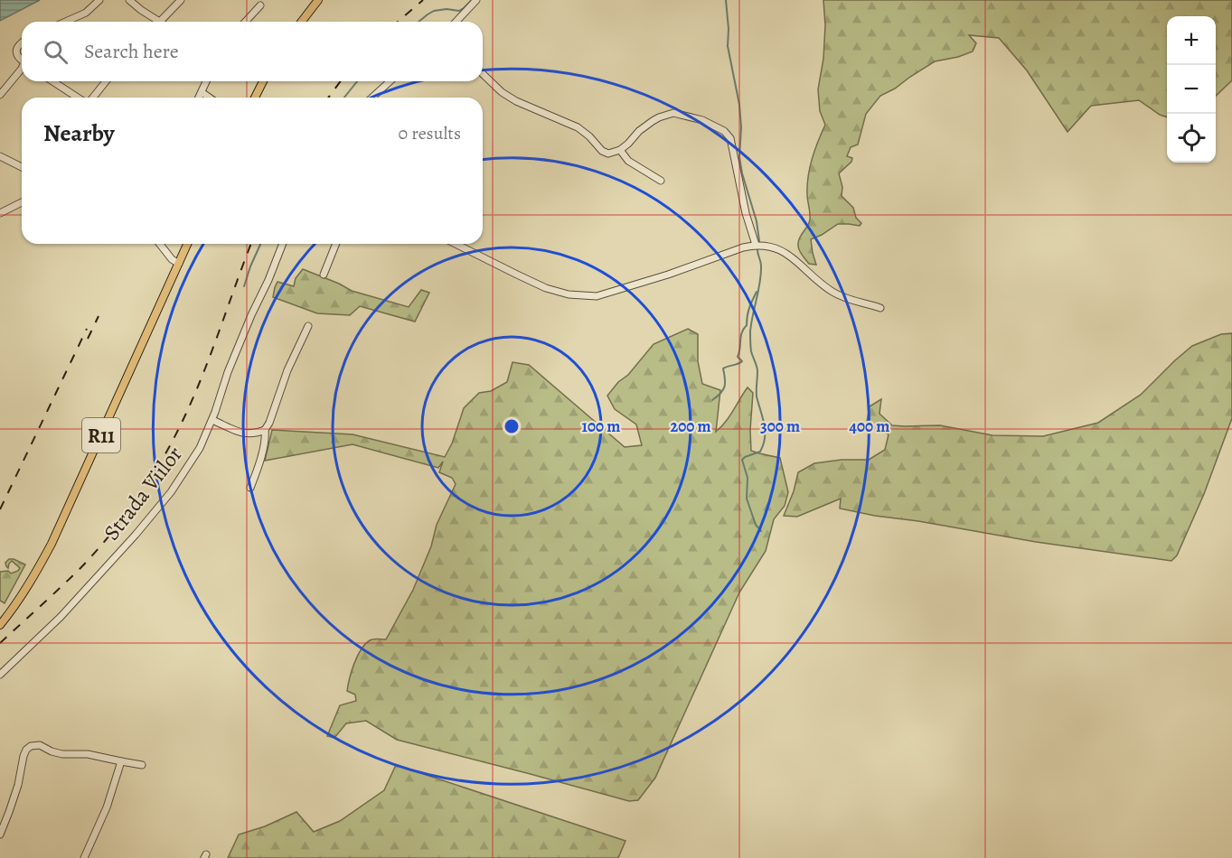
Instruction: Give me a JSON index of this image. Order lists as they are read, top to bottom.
{
  "streets": {
    "main road": ["R11"],
    "street": ["Strada Viilor"]
  },
  "page": {
    "map_buttons": ["+", "−"],
    "search": "Search here",
    "heading": ["Nearby", "0 results"]
  },
  "rings": [
    "100 m",
    "200 m",
    "300 m",
    "400 m"
  ]
}
